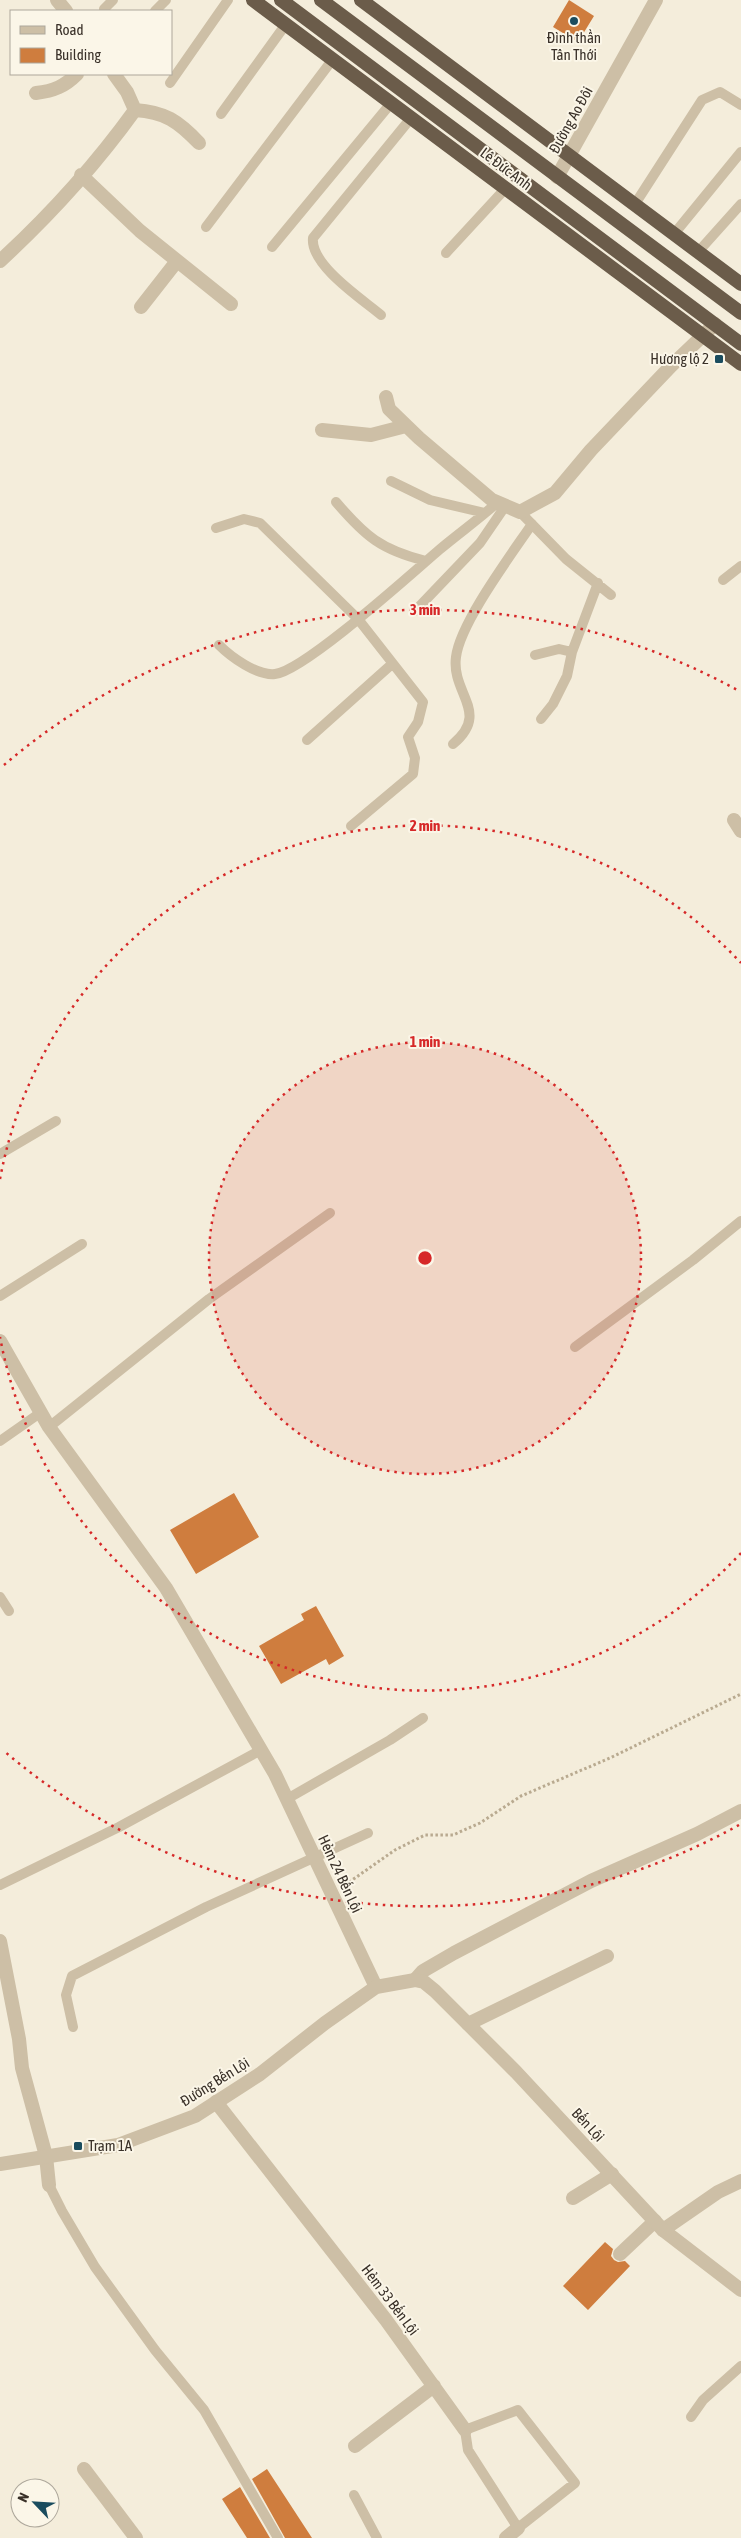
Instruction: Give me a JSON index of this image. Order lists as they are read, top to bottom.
{
  "streets": {
    "highway": ["Lê Đức Anh"],
    "street": [
      "Đường Ao Đôi",
      "Hẻm 24 Bến Lội",
      "Đường Bến Lội",
      "Bến Lội",
      "Hẻm 33 Bến Lội"
    ]
  },
  "crossings": [
    ["Đường Ao Đôi", "Lê Đức Anh"],
    ["Hẻm 24 Bến Lội", "Đường Bến Lội"],
    ["Đường Bến Lội", "Bến Lội"],
    ["Đường Bến Lội", "Hẻm 33 Bến Lội"]
  ],
  "places": {
    "other": ["Đình thần Tân Thới"],
    "transit": ["Hương lộ 2", "Trạm 1A"]
  },
  "legend": ["Road", "Building"],
  "north": "top left",
  "rings": ["3 min", "2 min", "1 min"]
}
